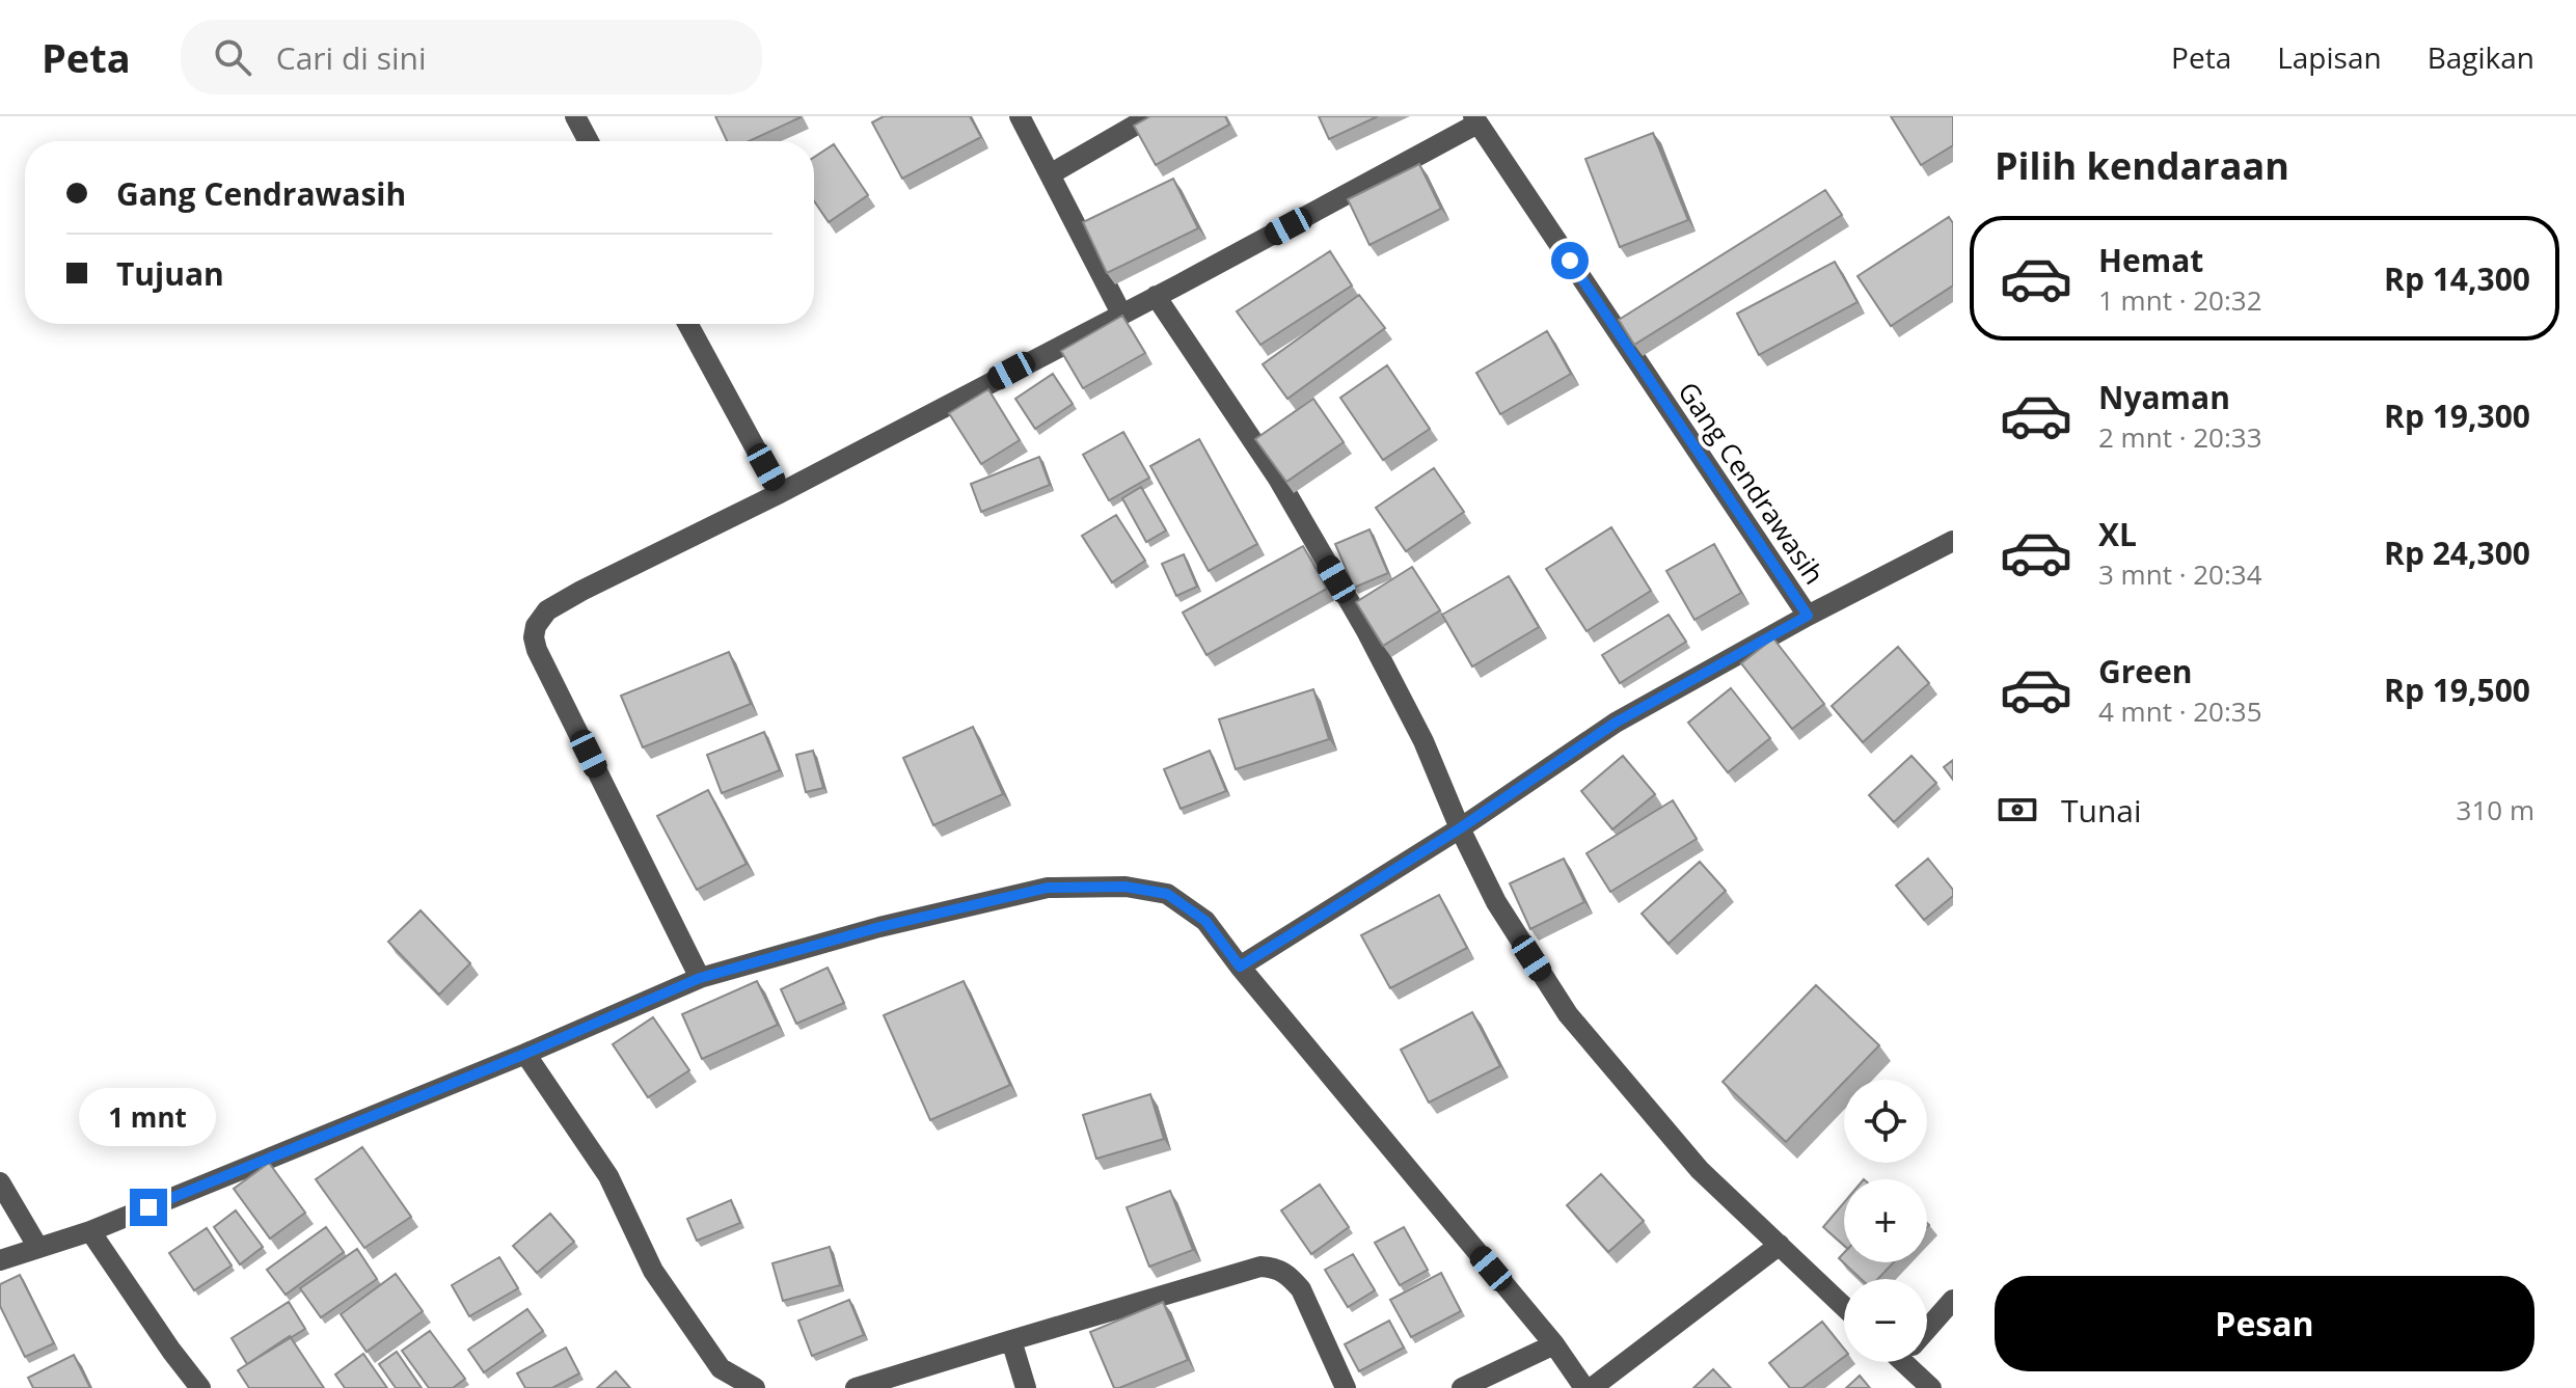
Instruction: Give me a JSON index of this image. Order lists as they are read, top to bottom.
{
  "streets": {
    "street": ["Gang Cendrawasih"]
  },
  "page": {
    "header": "Peta",
    "search": "Cari di sini",
    "nav": ["Peta", "Lapisan", "Bagikan"],
    "heading": "Pilih kendaraan",
    "banner": ["Gang Cendrawasih", "Tujuan"],
    "list": [
      {
        "name": "Hemat",
        "note": "1 mnt · 20:32",
        "value": "Rp 14,300"
      },
      {
        "name": "Nyaman",
        "note": "2 mnt · 20:33",
        "value": "Rp 19,300"
      },
      {
        "name": "XL",
        "note": "3 mnt · 20:34",
        "value": "Rp 24,300"
      },
      {
        "name": "Green",
        "note": "4 mnt · 20:35",
        "value": "Rp 19,500"
      }
    ],
    "pay": ["Tunai", "310 m"],
    "map_buttons": ["+", "−"],
    "bubble": "1 mnt",
    "buttons": "Pesan"
  }
}
